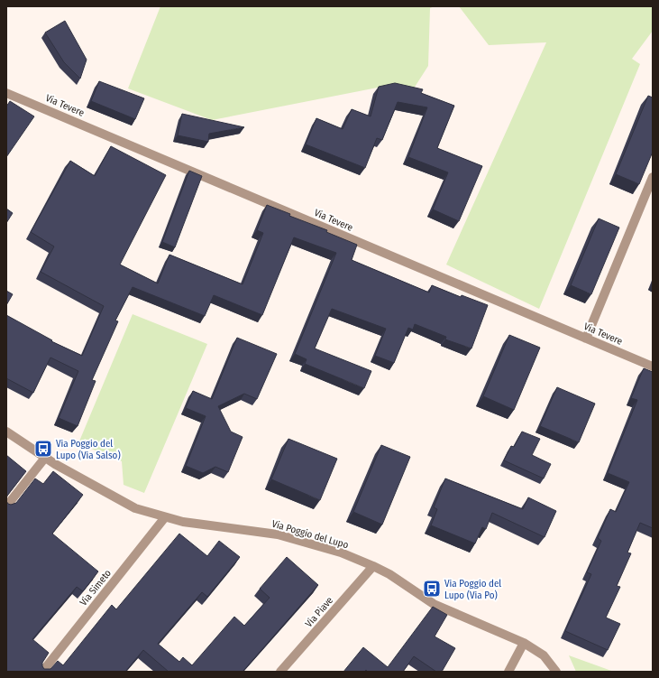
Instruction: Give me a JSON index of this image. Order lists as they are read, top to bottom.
{
  "streets": {
    "street": [
      "Via Tevere",
      "Via Poggio del Lupo",
      "Via Simeto",
      "Via Piave"
    ]
  },
  "crossings": [
    ["Via Poggio del Lupo", "Via Simeto"],
    ["Via Poggio del Lupo", "Via Piave"]
  ],
  "places": {
    "bus stop": ["Via Poggio del Lupo (Via Salso)", "Via Poggio del Lupo (Via Po)"]
  }
}
